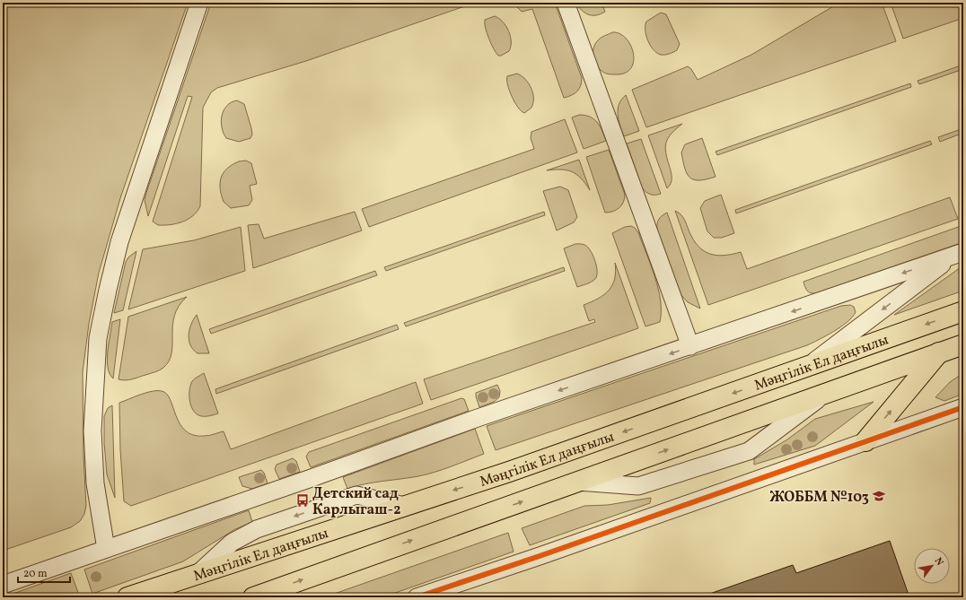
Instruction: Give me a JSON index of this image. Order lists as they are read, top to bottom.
{
  "streets": {
    "main road": ["Мәңгілік Ел даңғылы"]
  },
  "places": {
    "school or university": ["ЖОББМ №103"],
    "bus stop": ["Детский сад Карлыгаш-2"]
  },
  "scale_bar": "20 m",
  "north": "top right"
}
